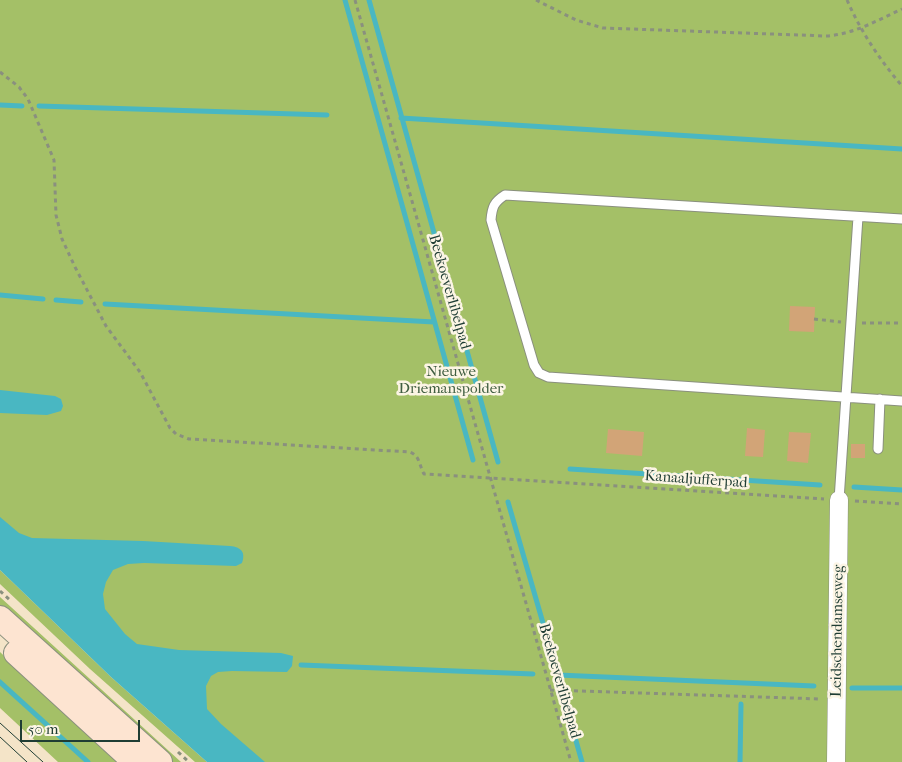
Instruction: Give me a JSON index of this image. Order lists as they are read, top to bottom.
{
  "streets": {
    "street": ["Leidschendamseweg"],
    "path": ["Beekoeverlibelpad", "Kanaaljufferpad"]
  },
  "crossings": [
    ["Beekoeverlibelpad", "Kanaaljufferpad"],
    ["Kanaaljufferpad", "Leidschendamseweg"]
  ],
  "parks": ["Nieuwe Driemanspolder"],
  "scale_bar": "50 m"
}
